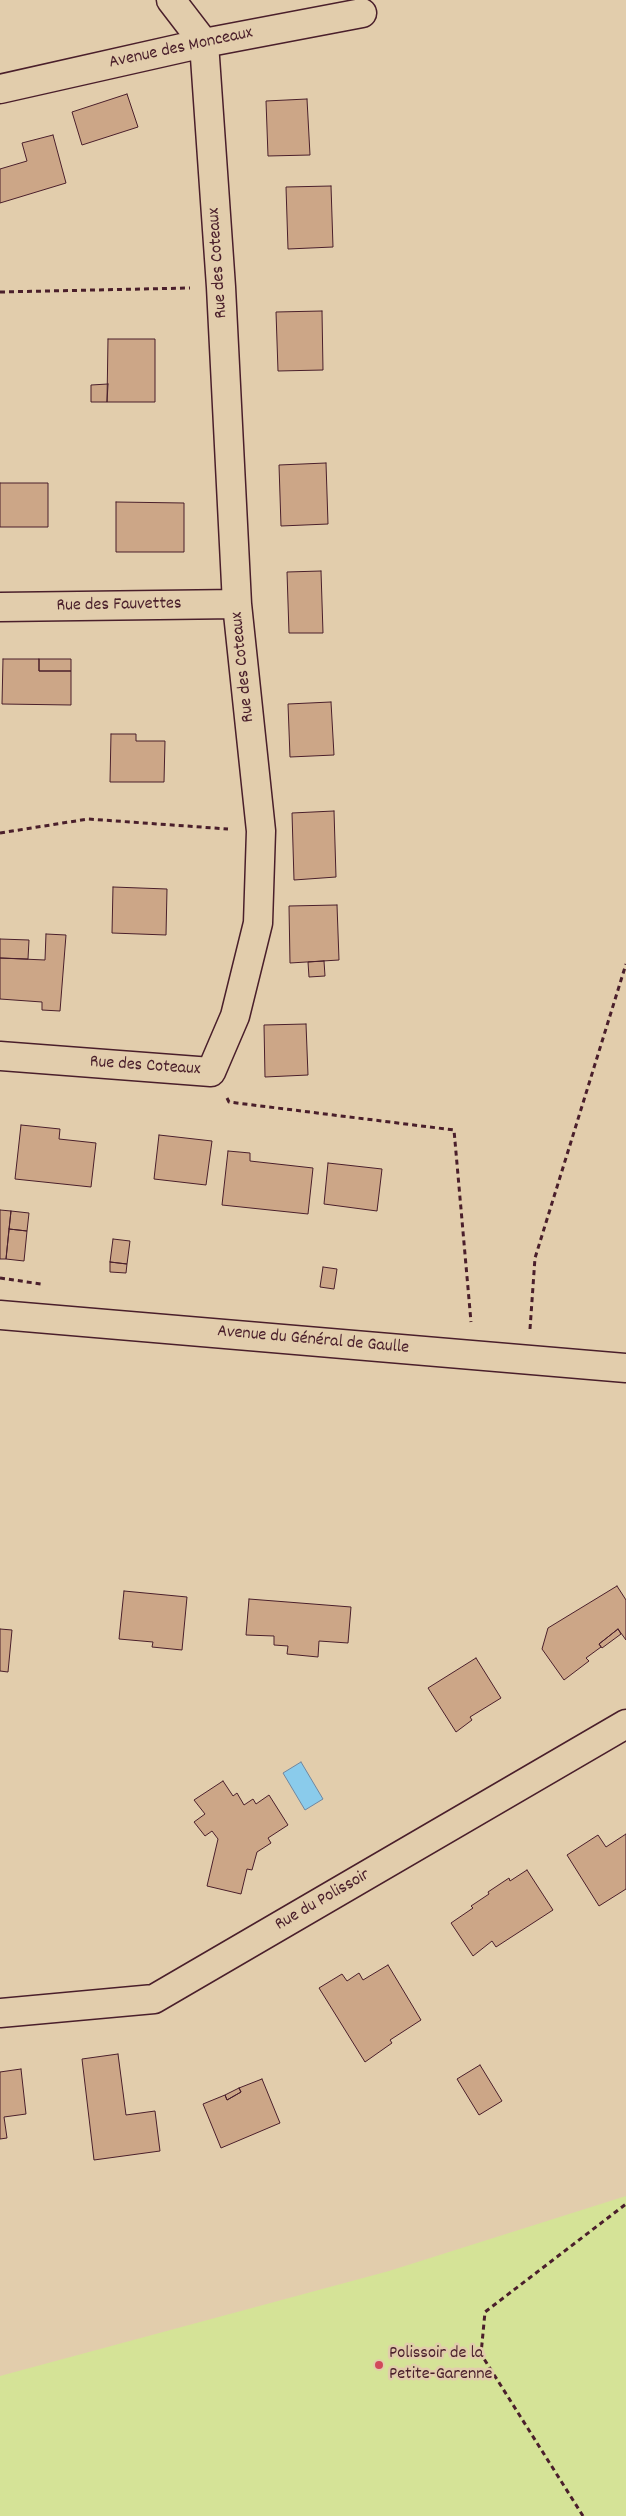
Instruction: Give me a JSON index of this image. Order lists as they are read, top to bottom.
{
  "streets": {
    "street": [
      "Avenue des Monceaux",
      "Rue des Coteaux",
      "Rue des Fauvettes",
      "Avenue du Général de Gaulle",
      "Rue du Polissoir"
    ]
  },
  "crossings": [
    ["Avenue des Monceaux", "Rue des Coteaux"],
    ["Rue des Coteaux", "Rue des Fauvettes"]
  ],
  "places": ["Polissoir de la Petite-Garenne"]
}
